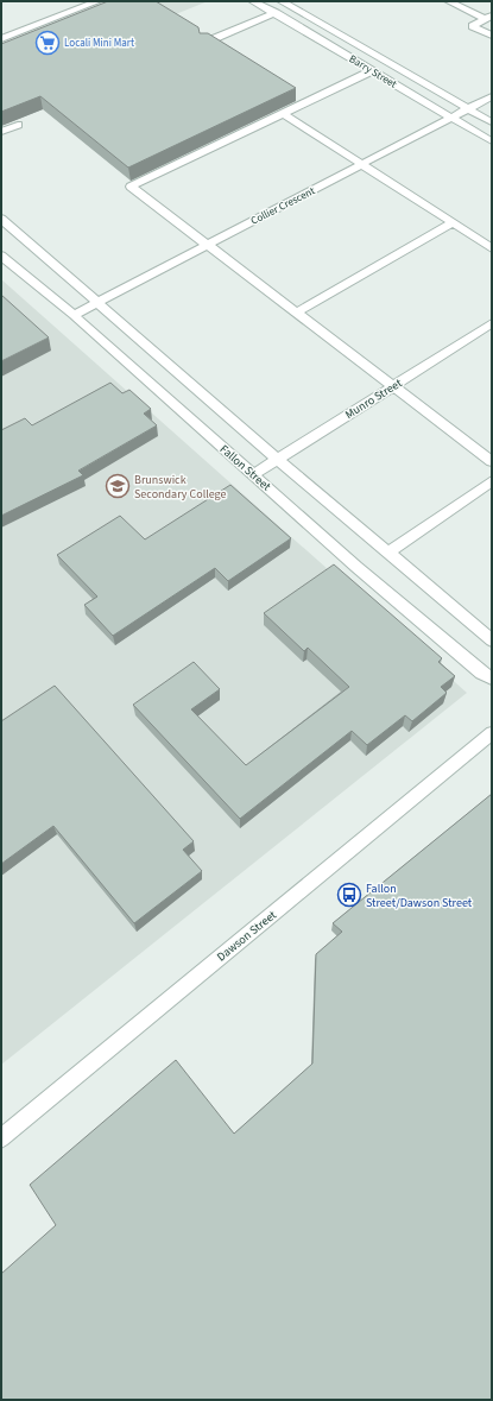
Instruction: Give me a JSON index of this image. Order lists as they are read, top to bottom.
{
  "streets": {
    "street": [
      "Barry Street",
      "Collier Crescent",
      "Munro Street",
      "Fallon Street",
      "Dawson Street"
    ]
  },
  "crossings": [
    ["Barry Street", "Collier Crescent"],
    ["Collier Crescent", "Fallon Street"],
    ["Munro Street", "Fallon Street"]
  ],
  "places": {
    "supermarket": ["Locali Mini Mart"],
    "school or university": ["Brunswick Secondary College"],
    "bus stop": ["Fallon Street/Dawson Street"]
  }
}
